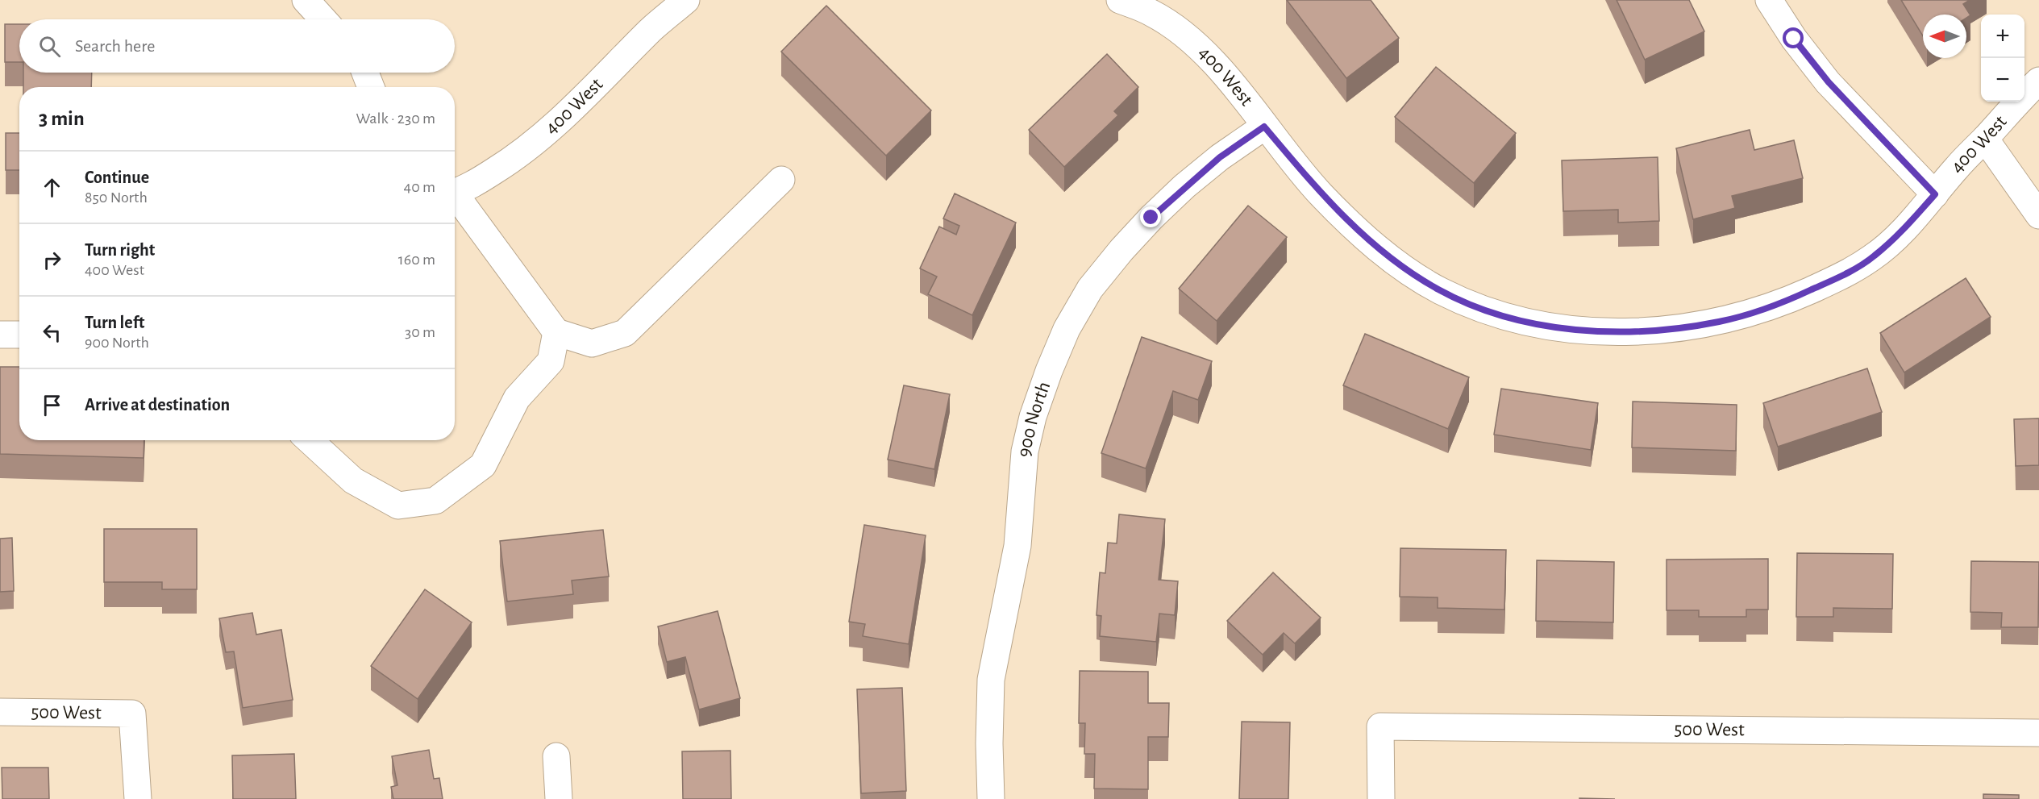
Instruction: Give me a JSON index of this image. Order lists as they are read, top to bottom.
{
  "streets": {
    "street": ["400 West", "900 North", "500 West"]
  },
  "crossings": [
    ["400 West", "900 North"]
  ],
  "north": "left",
  "page": {
    "map_buttons": ["+", "−"],
    "search": "Search here",
    "heading": ["3 min", "Walk · 230 m"],
    "list": [
      ["Continue", "850 North", "40 m"],
      ["Turn right", "400 West", "160 m"],
      ["Turn left", "900 North", "30 m"],
      "Arrive at destination"
    ]
  }
}
